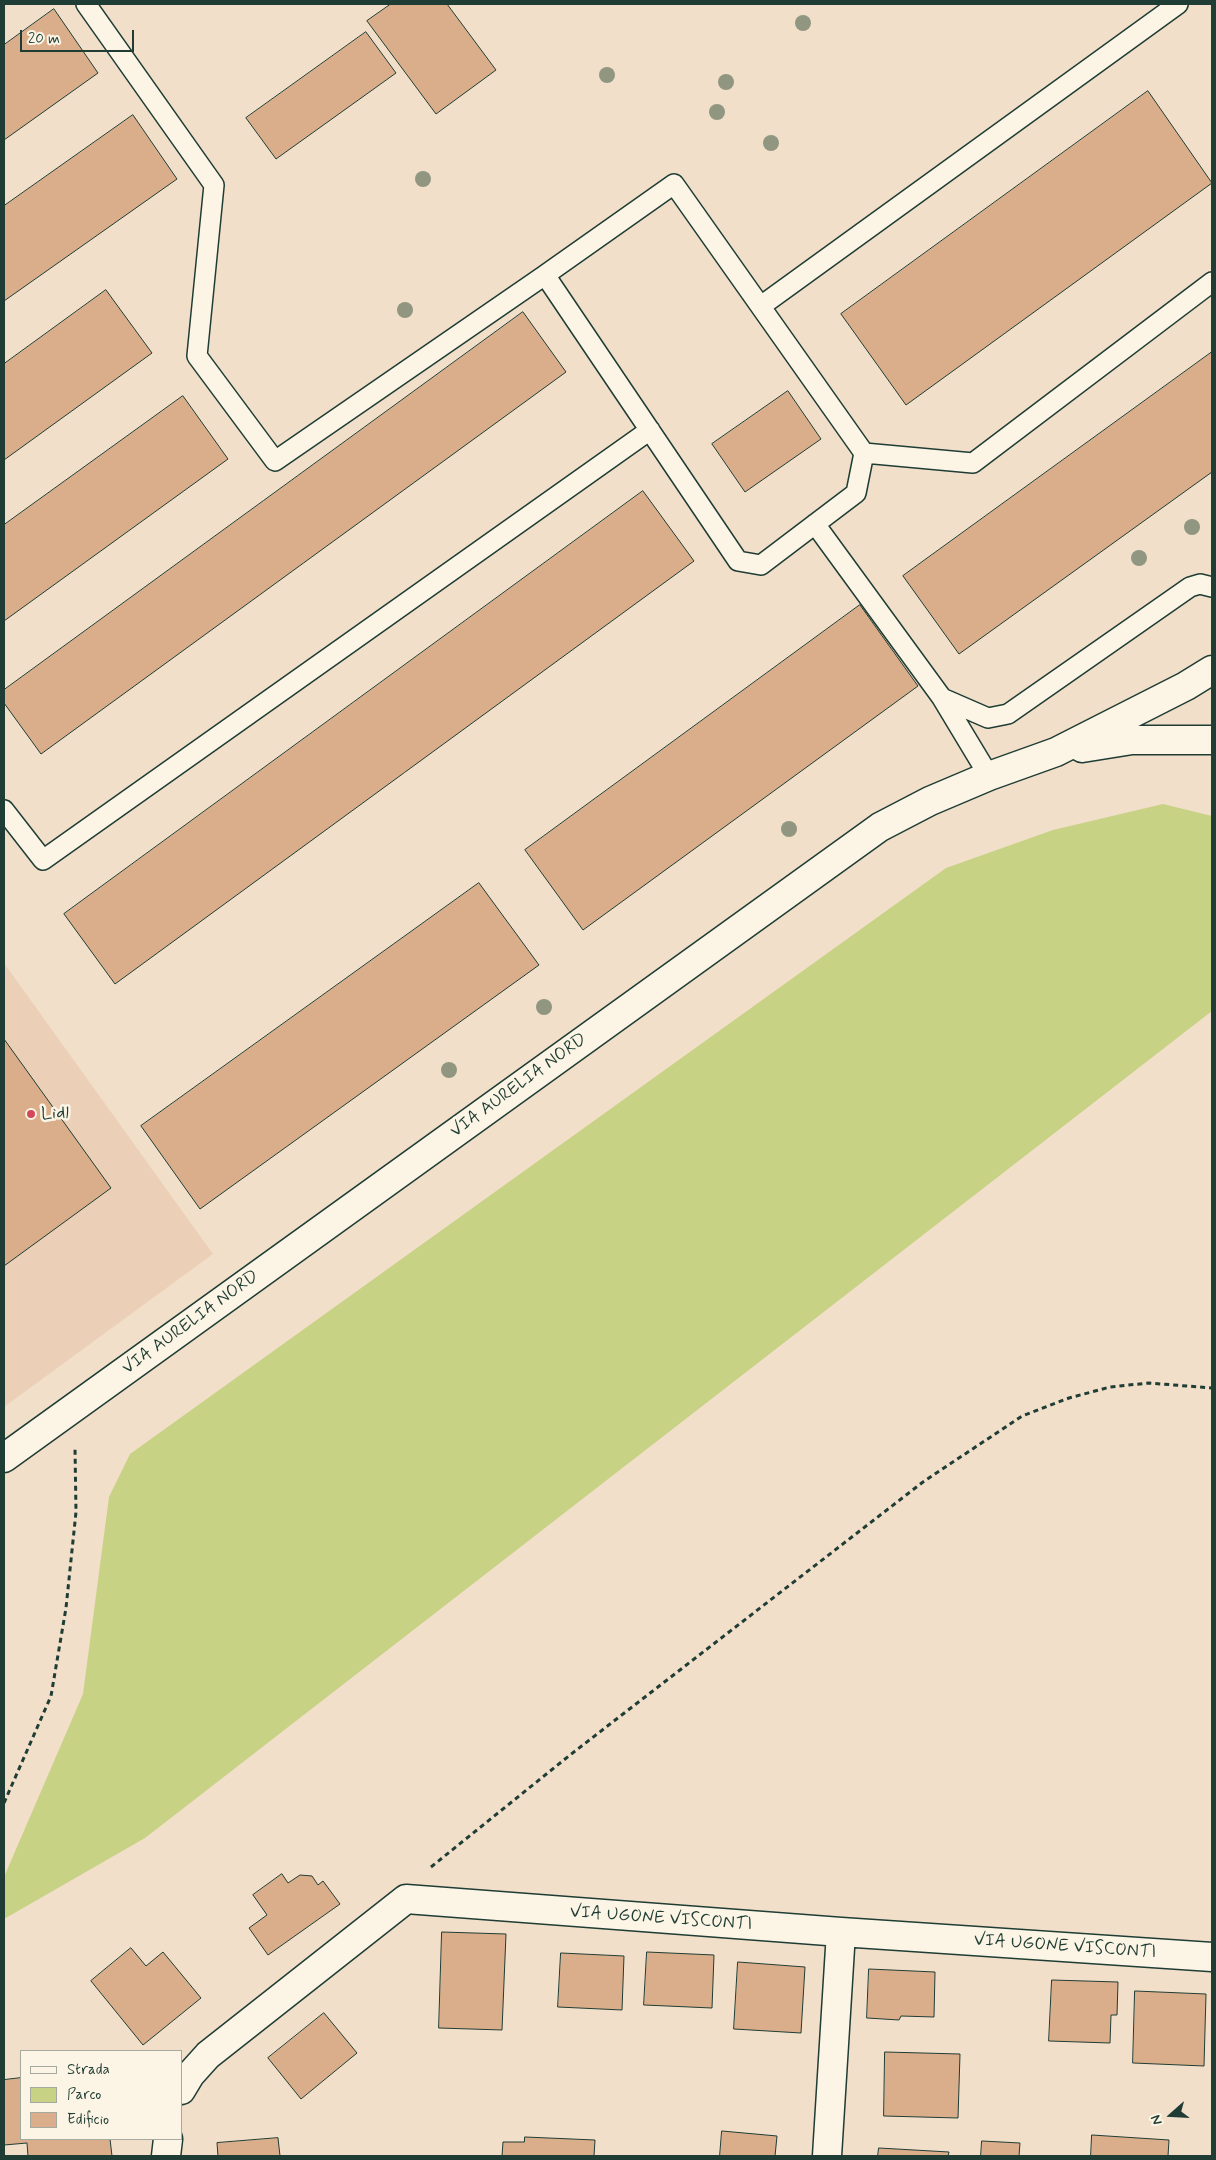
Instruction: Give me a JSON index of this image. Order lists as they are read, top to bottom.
{
  "streets": {
    "main road": ["VIA AURELIA NORD", "VIA UGONE VISCONTI"]
  },
  "places": ["Lidl"],
  "legend": ["Strada", "Parco", "Edificio"],
  "scale_bar": "20 m",
  "north": "left"
}
